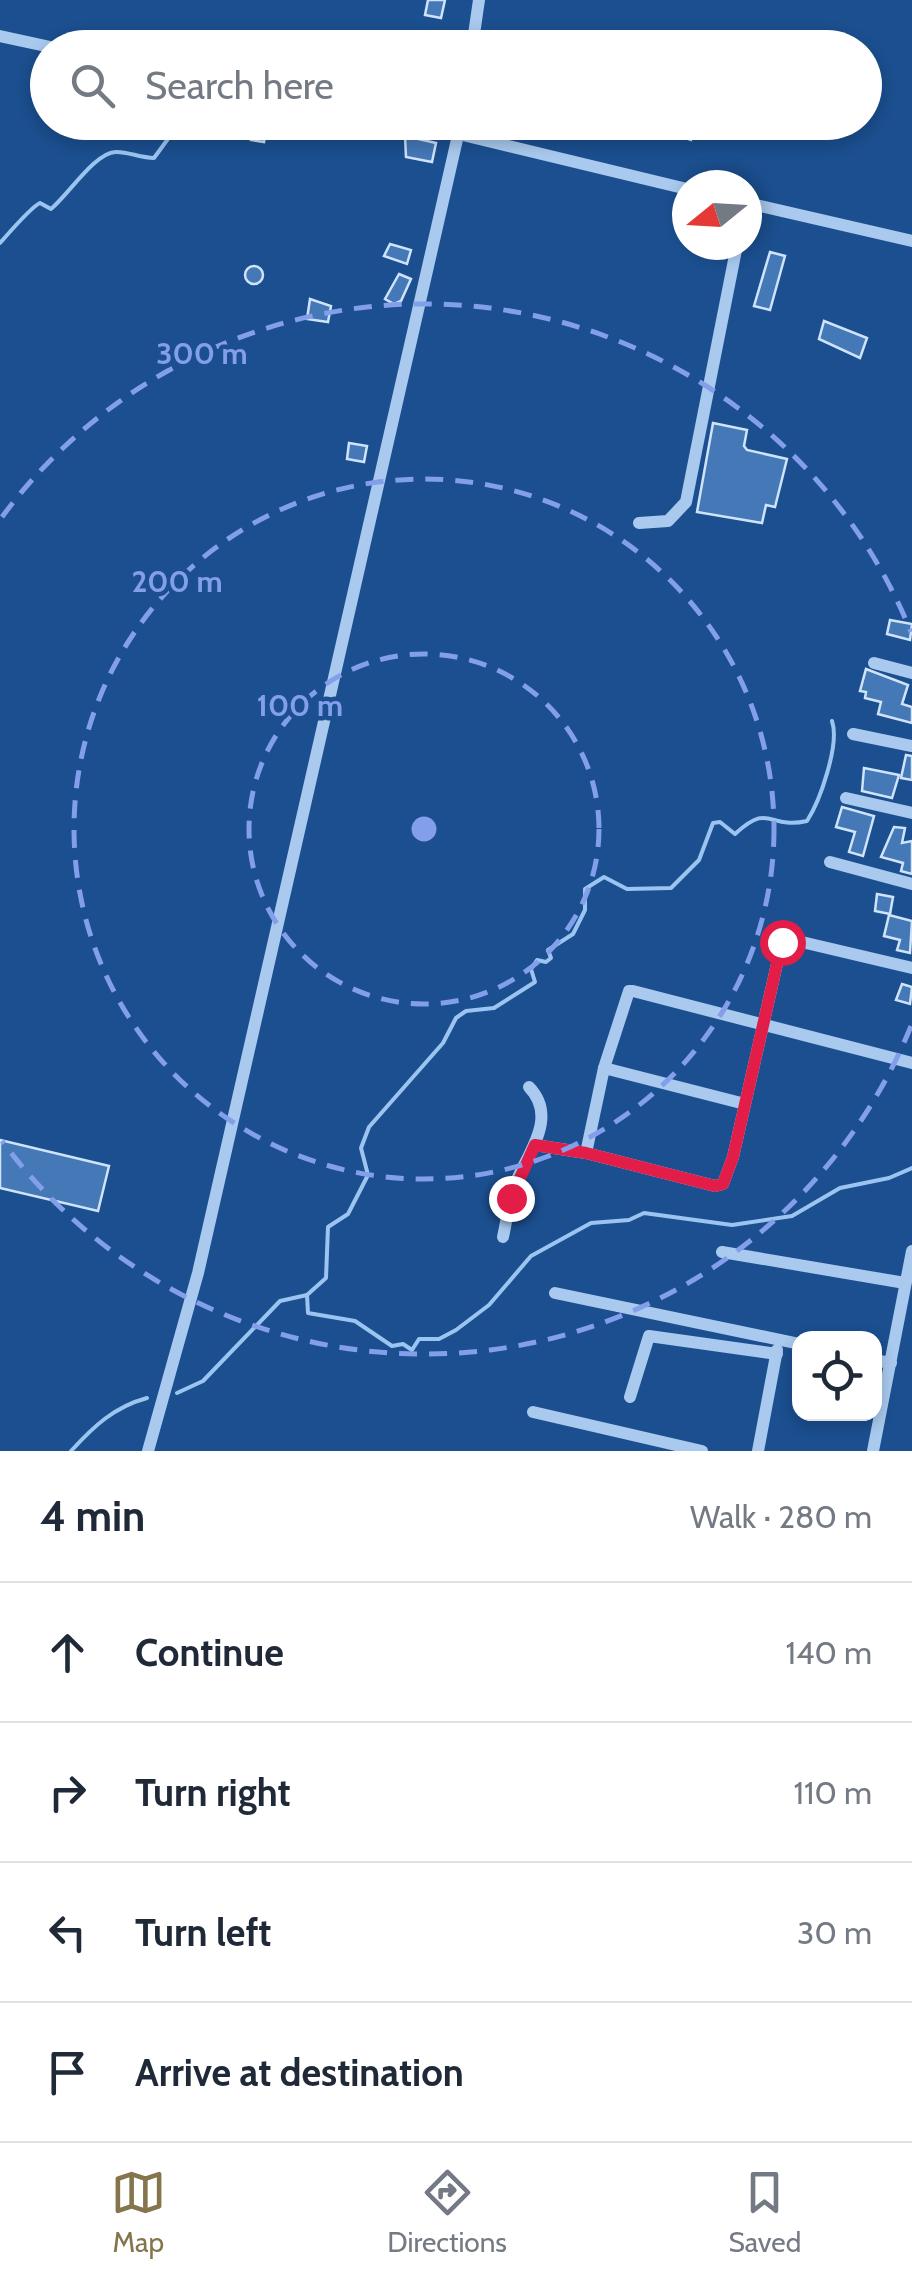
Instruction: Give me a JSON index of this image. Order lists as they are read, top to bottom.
{
  "north": "left",
  "page": {
    "search": "Search here",
    "heading": ["4 min", "Walk · 280 m"],
    "list": [
      ["Continue", "140 m"],
      ["Turn right", "110 m"],
      ["Turn left", "30 m"],
      "Arrive at destination"
    ],
    "nav": ["Map", "Directions", "Saved"]
  },
  "rings": ["300 m", "200 m", "100 m"]
}
